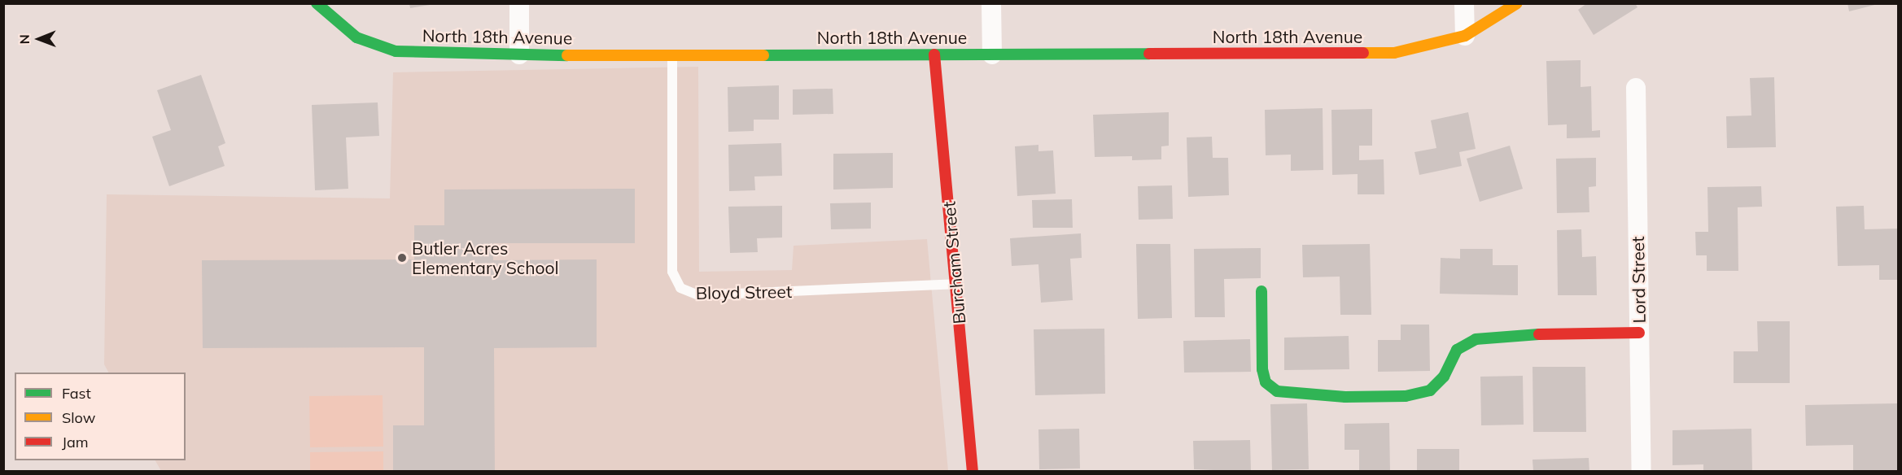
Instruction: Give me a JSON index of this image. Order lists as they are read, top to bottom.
{
  "streets": {
    "street": ["North 18th Avenue", "Burcham Street", "Lord Street"],
    "lane": ["Bloyd Street"]
  },
  "crossings": [
    ["North 18th Avenue", "Burcham Street"],
    ["North 18th Avenue", "Bloyd Street"],
    ["Burcham Street", "Bloyd Street"]
  ],
  "places": ["Butler Acres Elementary School"],
  "legend": ["Fast", "Slow", "Jam"],
  "north": "left"
}
